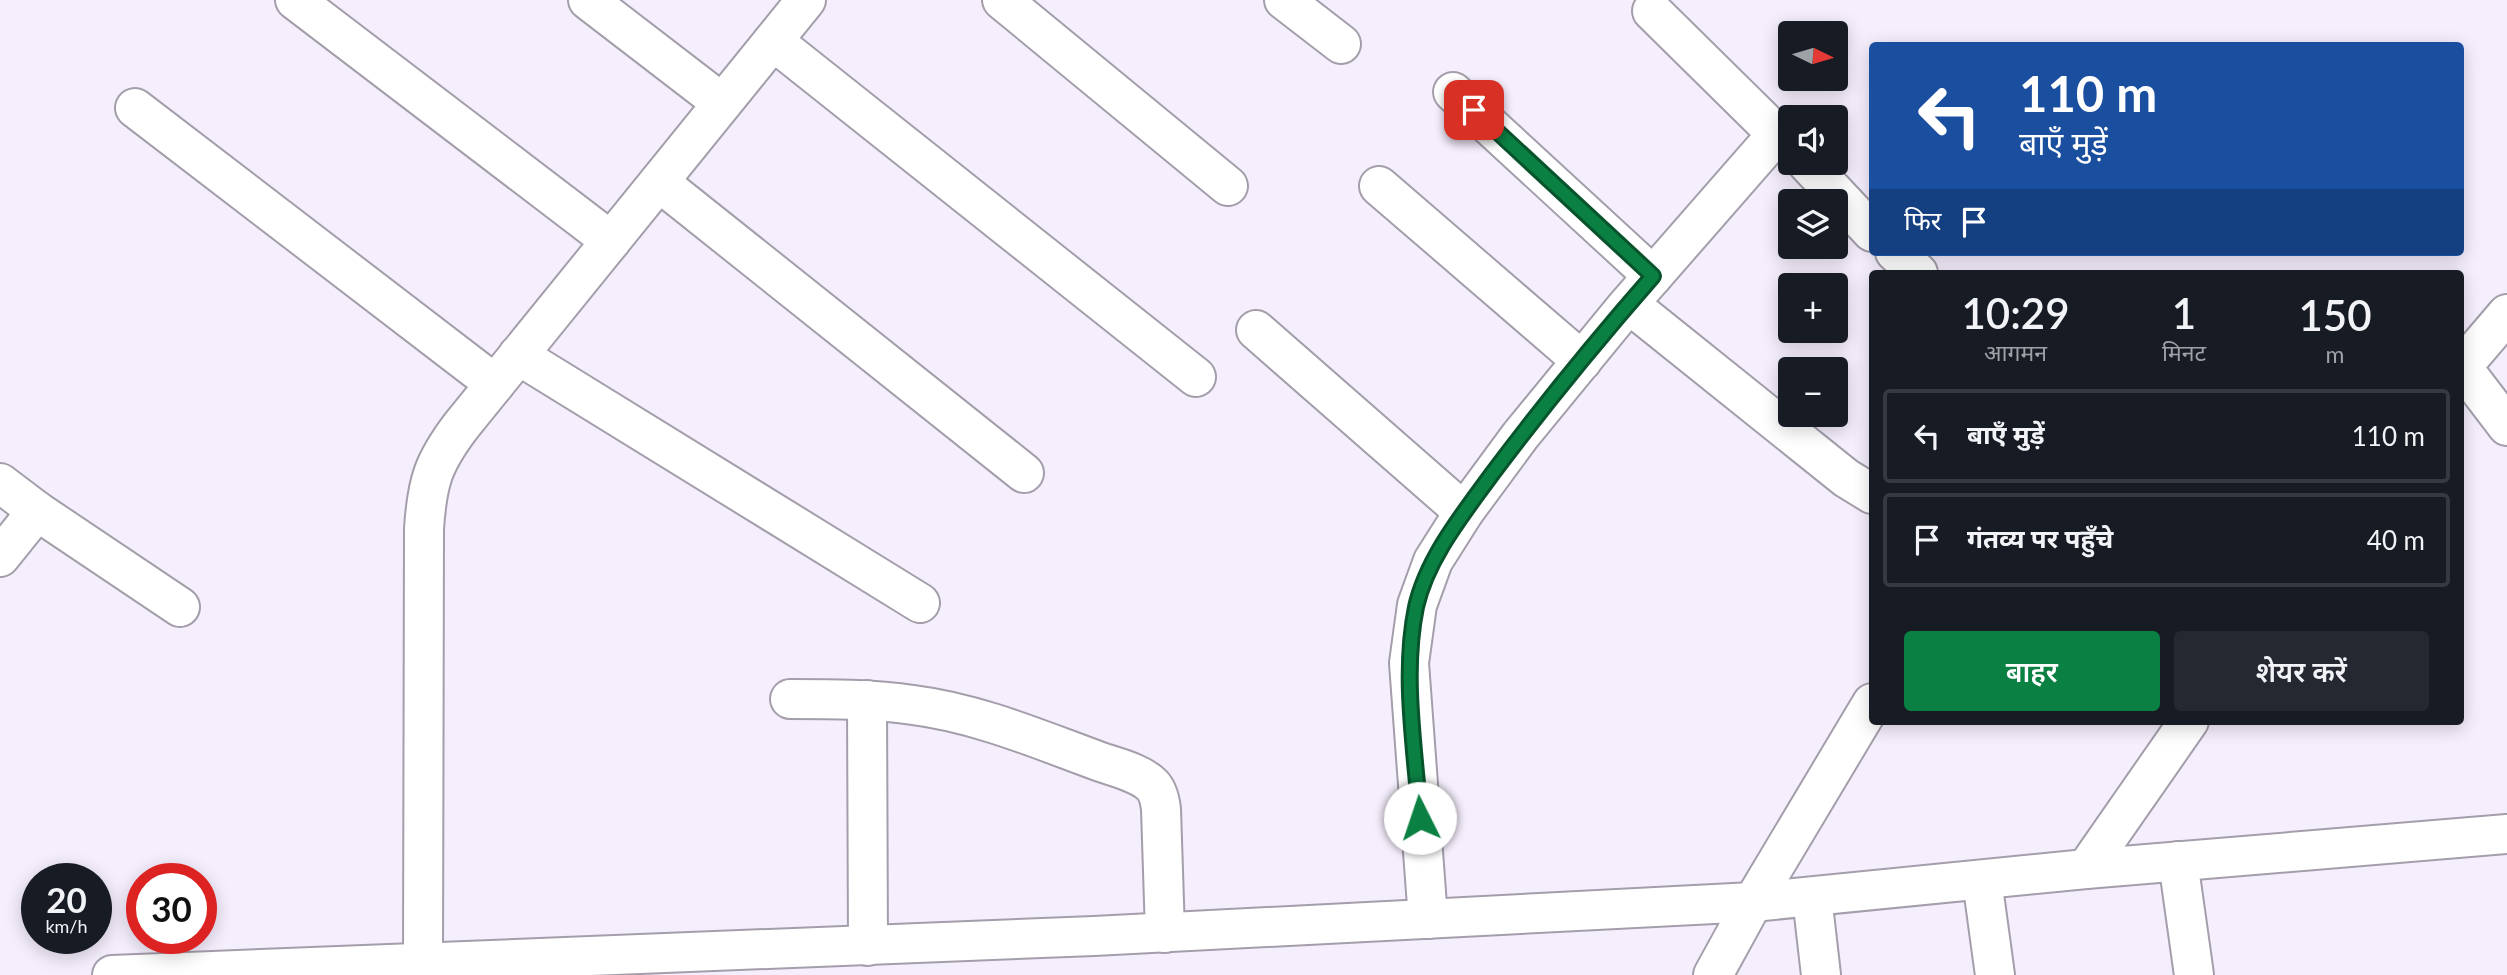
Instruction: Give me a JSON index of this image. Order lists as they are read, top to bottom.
{
  "north": "right",
  "page": {
    "map_buttons": ["+", "−"],
    "turn": ["110 m", "बाएँ मुड़ें"],
    "then": "फिर",
    "eta": [
      "10:29",
      "आगमन",
      "1",
      "मिनट",
      "150",
      "m"
    ],
    "list": [
      {
        "name": "बाएँ मुड़ें",
        "value": "110 m"
      },
      {
        "name": "गंतव्य पर पहुँचे",
        "value": "40 m"
      }
    ],
    "buttons": ["बाहर", "शेयर करें"],
    "speed": "20 km/h",
    "limit": "30"
  }
}
